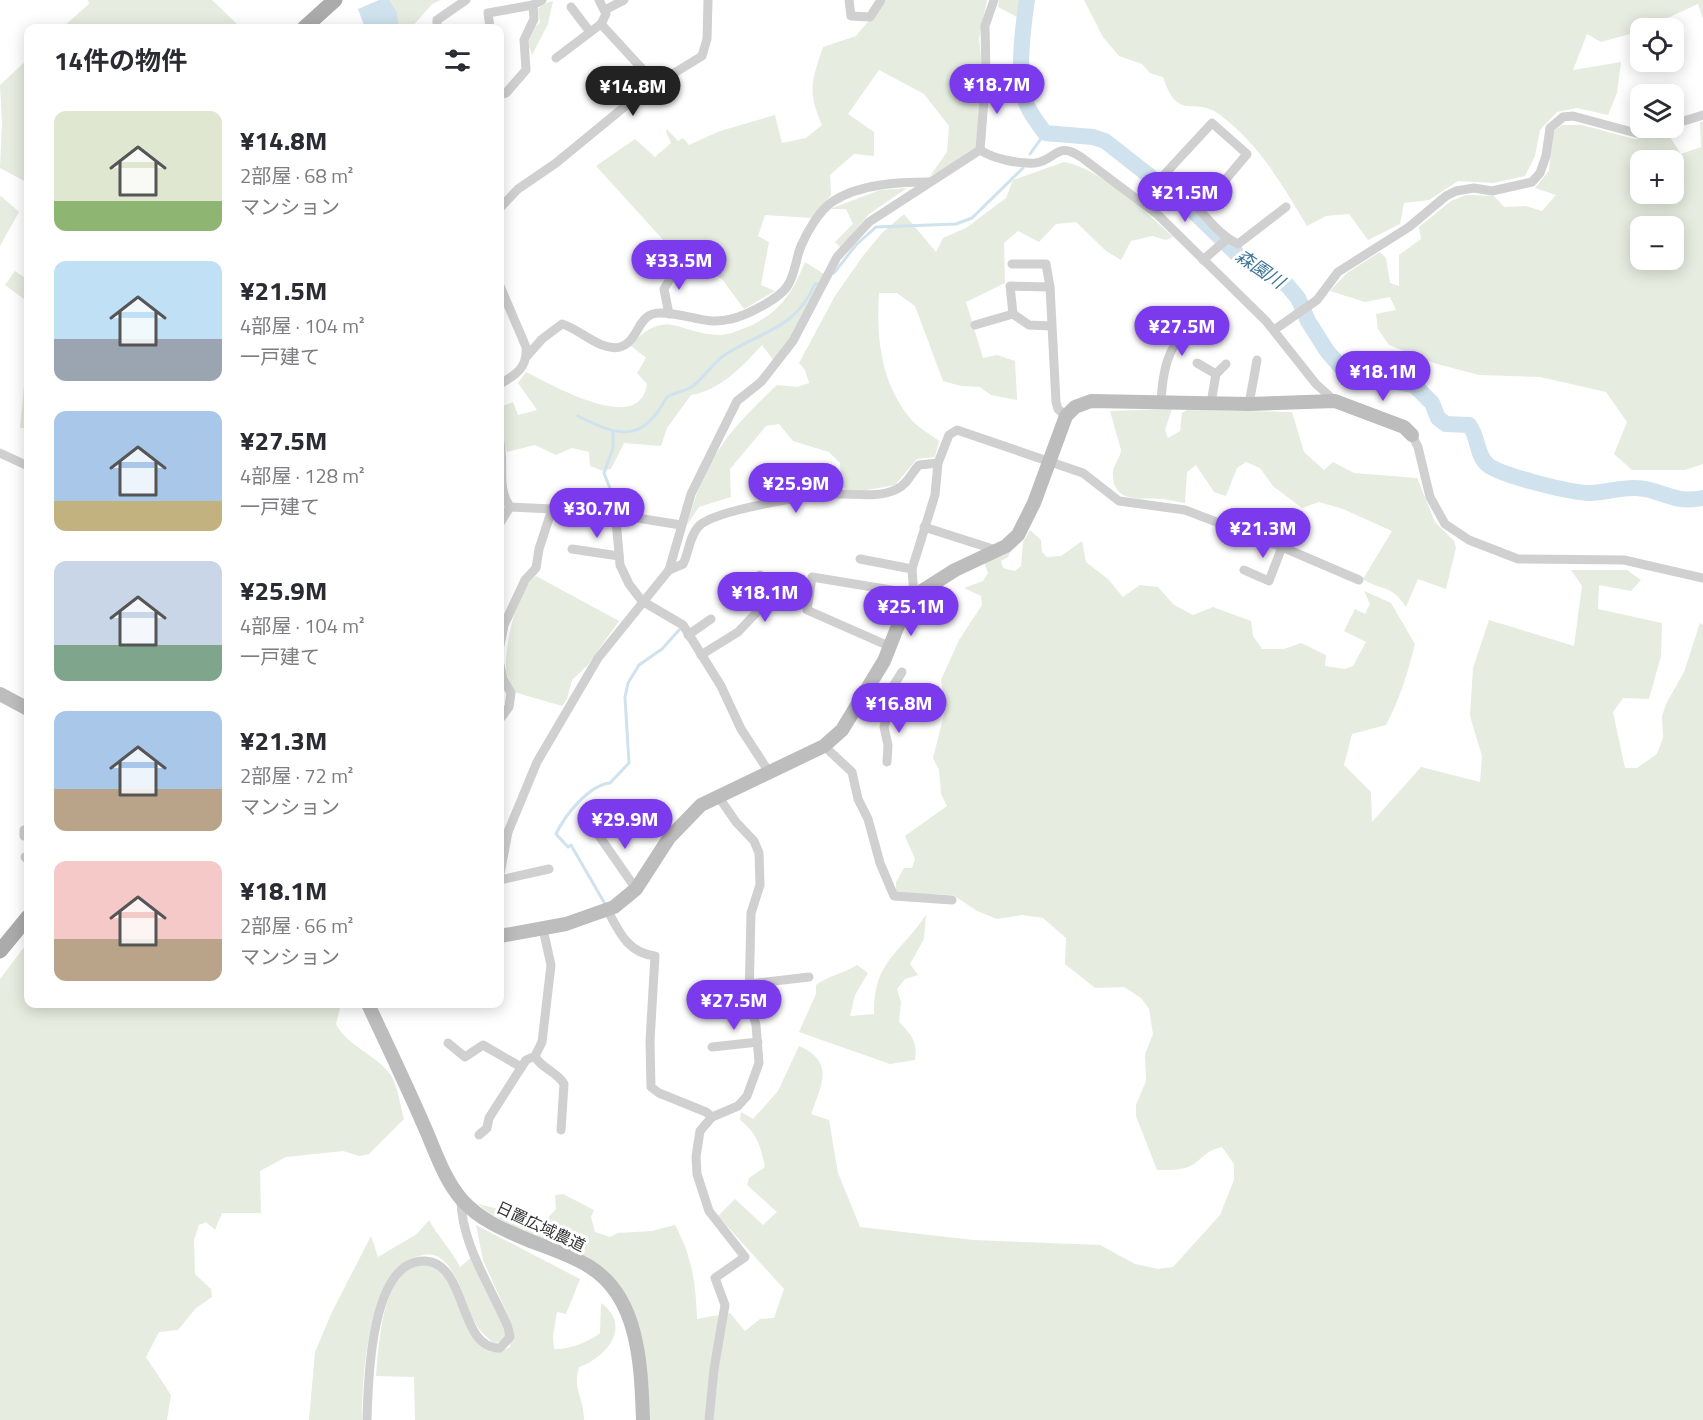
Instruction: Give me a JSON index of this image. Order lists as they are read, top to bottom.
{
  "streets": {
    "street": ["日置広域農道"]
  },
  "water": ["森園川"],
  "page": {
    "map_buttons": ["+", "−"],
    "heading": "14件の物件",
    "price": [
      "¥18.7M",
      "¥14.8M",
      "¥21.5M",
      "¥33.5M",
      "¥27.5M",
      "¥18.1M",
      "¥25.9M",
      "¥30.7M",
      "¥21.3M",
      "¥18.1M",
      "¥25.1M",
      "¥16.8M",
      "¥29.9M",
      "¥27.5M"
    ],
    "list": [
      {
        "name": "¥14.8M",
        "note": "2部屋 · 68 m² · マンション"
      },
      {
        "name": "¥21.5M",
        "note": "4部屋 · 104 m² · 一戸建て"
      },
      {
        "name": "¥27.5M",
        "note": "4部屋 · 128 m² · 一戸建て"
      },
      {
        "name": "¥25.9M",
        "note": "4部屋 · 104 m² · 一戸建て"
      },
      {
        "name": "¥21.3M",
        "note": "2部屋 · 72 m² · マンション"
      },
      {
        "name": "¥18.1M",
        "note": "2部屋 · 66 m² · マンション"
      }
    ]
  }
}
